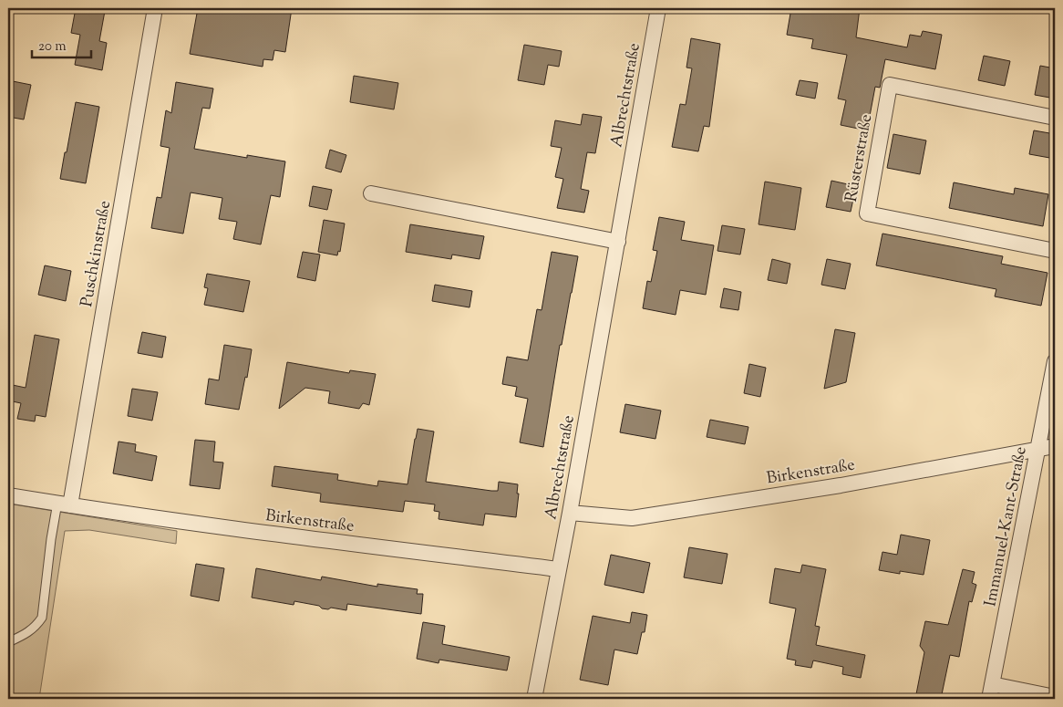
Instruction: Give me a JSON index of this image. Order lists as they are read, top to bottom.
{
  "streets": {
    "street": [
      "Albrechtstraße",
      "Rüsterstraße",
      "Puschkinstraße",
      "Birkenstraße",
      "Immanuel-Kant-Straße"
    ]
  },
  "crossings": [
    ["Albrechtstraße", "Birkenstraße"],
    ["Puschkinstraße", "Birkenstraße"],
    ["Birkenstraße", "Immanuel-Kant-Straße"]
  ],
  "scale_bar": "20 m"
}
